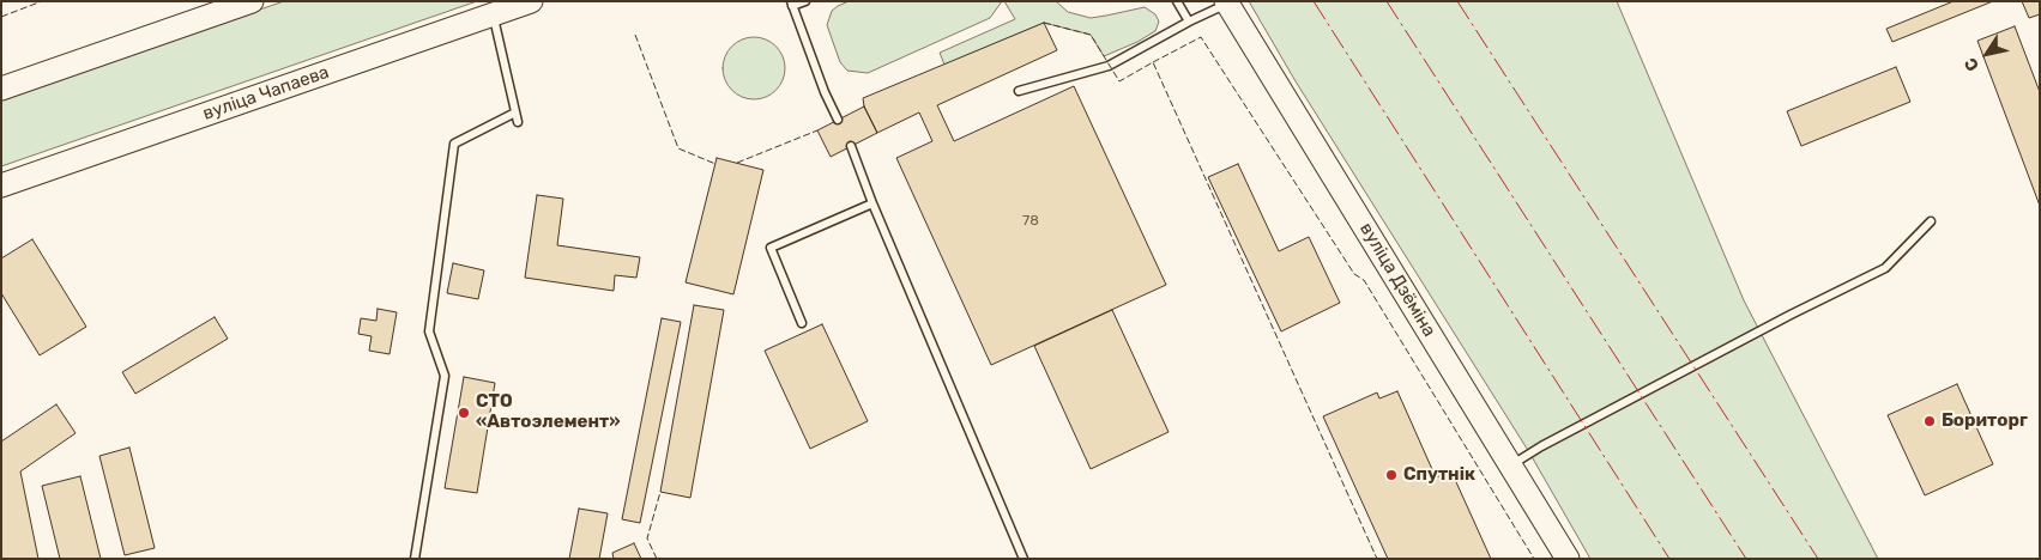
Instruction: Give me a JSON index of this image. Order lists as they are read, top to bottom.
{
  "streets": {
    "main road": ["вуліца Чапаева", "вуліца Дзёміна"]
  },
  "places": ["СТО «Автоэлемент»", "Бориторг", "Спутнік"],
  "house_numbers": ["78"],
  "north": "bottom left"
}
